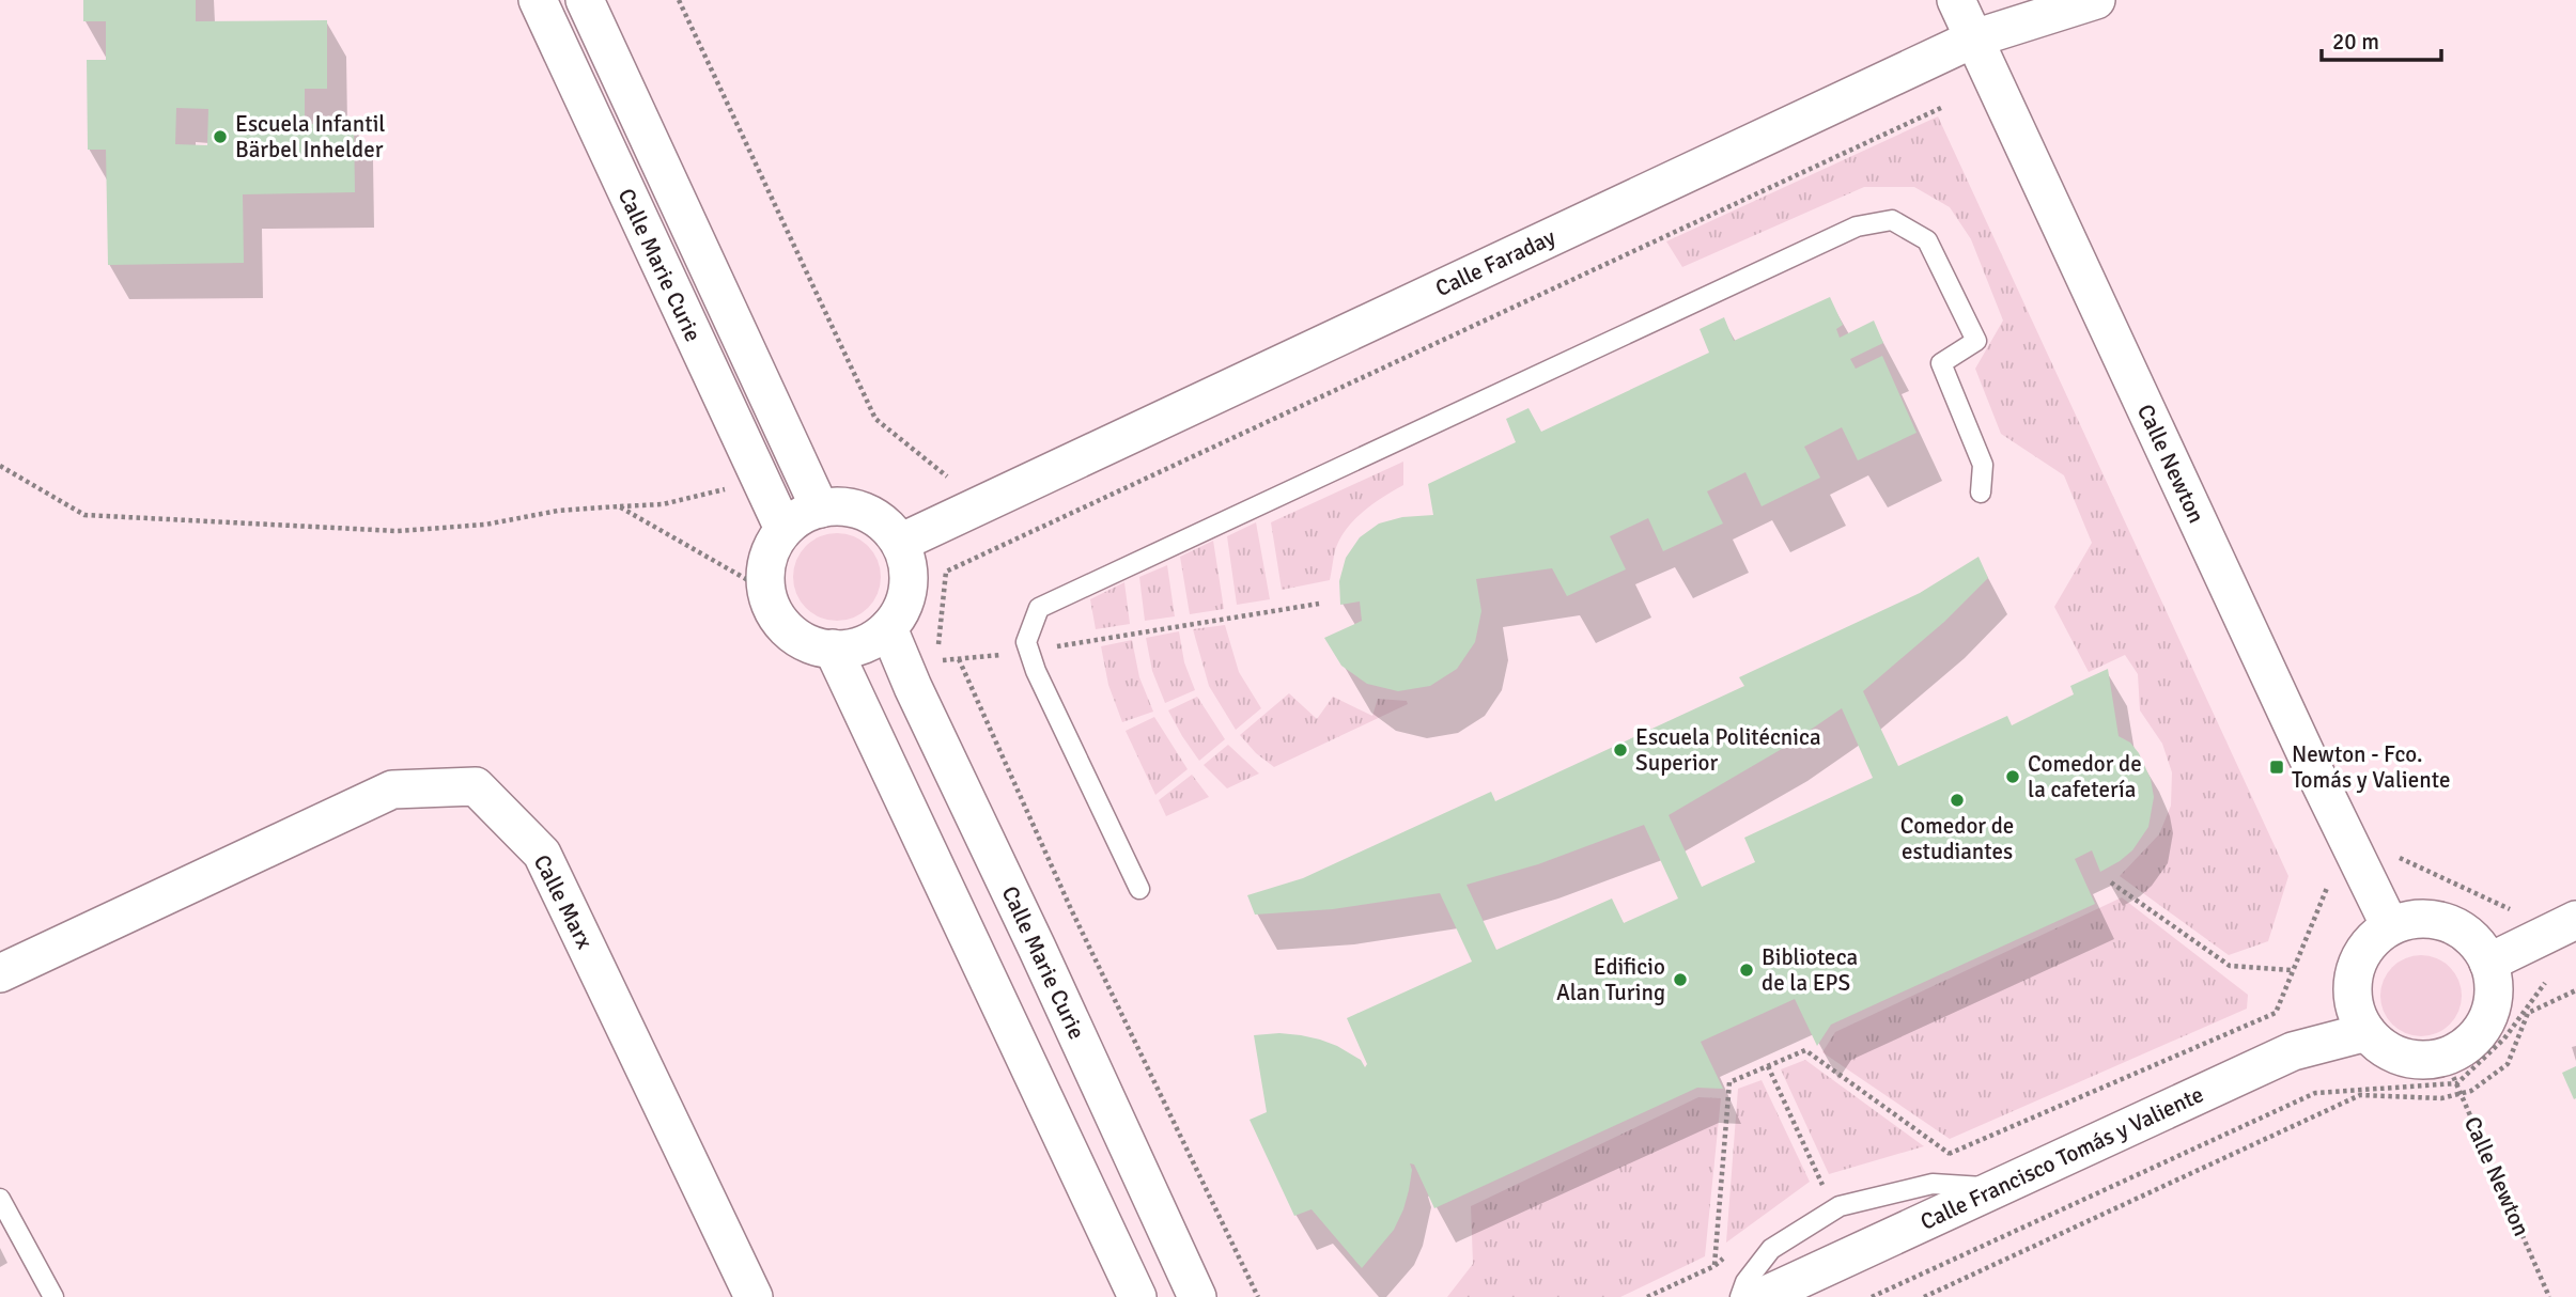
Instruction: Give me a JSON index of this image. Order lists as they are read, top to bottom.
{
  "streets": {
    "street": [
      "Calle Faraday",
      "Calle Marie Curie",
      "Calle Newton",
      "Calle Marx",
      "Calle Francisco Tomás y Valiente"
    ]
  },
  "crossings": [
    ["Calle Faraday", "Calle Marie Curie"],
    ["Calle Faraday", "Calle Newton"],
    ["Calle Newton", "Calle Francisco Tomás y Valiente"]
  ],
  "places": {
    "other": [
      "Escuela Infantil Bärbel Inhelder",
      "Escuela Politécnica Superior",
      "Comedor de la cafetería",
      "Comedor de estudiantes",
      "Biblioteca de la EPS",
      "Edificio Alan Turing"
    ],
    "transit": ["Newton - Fco. Tomás y Valiente"]
  },
  "scale_bar": "20 m"
}
